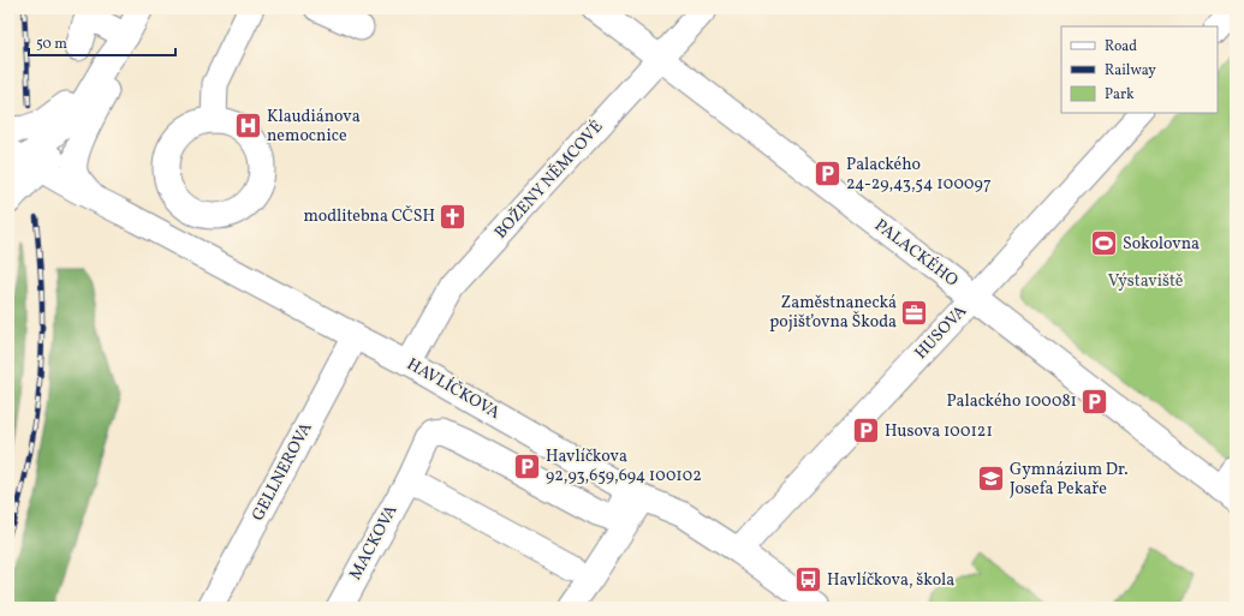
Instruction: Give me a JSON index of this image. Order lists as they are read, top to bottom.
{
  "streets": {
    "street": [
      "BOŽENY NĚMCOVÉ",
      "PALACKÉHO",
      "HUSOVA",
      "HAVLÍČKOVA",
      "GELLNEROVA",
      "MACKOVA"
    ]
  },
  "crossings": [
    ["BOŽENY NĚMCOVÉ", "PALACKÉHO"],
    ["BOŽENY NĚMCOVÉ", "HAVLÍČKOVA"],
    ["PALACKÉHO", "HUSOVA"],
    ["HUSOVA", "HAVLÍČKOVA"],
    ["HAVLÍČKOVA", "GELLNEROVA"],
    ["HAVLÍČKOVA", "MACKOVA"]
  ],
  "parks": ["Výstaviště"],
  "places": {
    "hospital": ["Klaudiánova nemocnice"],
    "parking": [
      "Palackého 24-29,43,54 100097",
      "Palackého 100081",
      "Husova 100121",
      "Havlíčkova 92,93,659,694 100102"
    ],
    "church": ["modlitebna CČSH"],
    "sports": ["Sokolovna"],
    "office": ["Zaměstnanecká pojišťovna Škoda"],
    "school or university": ["Gymnázium Dr. Josefa Pekaře"],
    "bus stop": ["Havlíčkova, škola"]
  },
  "legend": ["Road", "Railway", "Park"],
  "scale_bar": "50 m"
}
